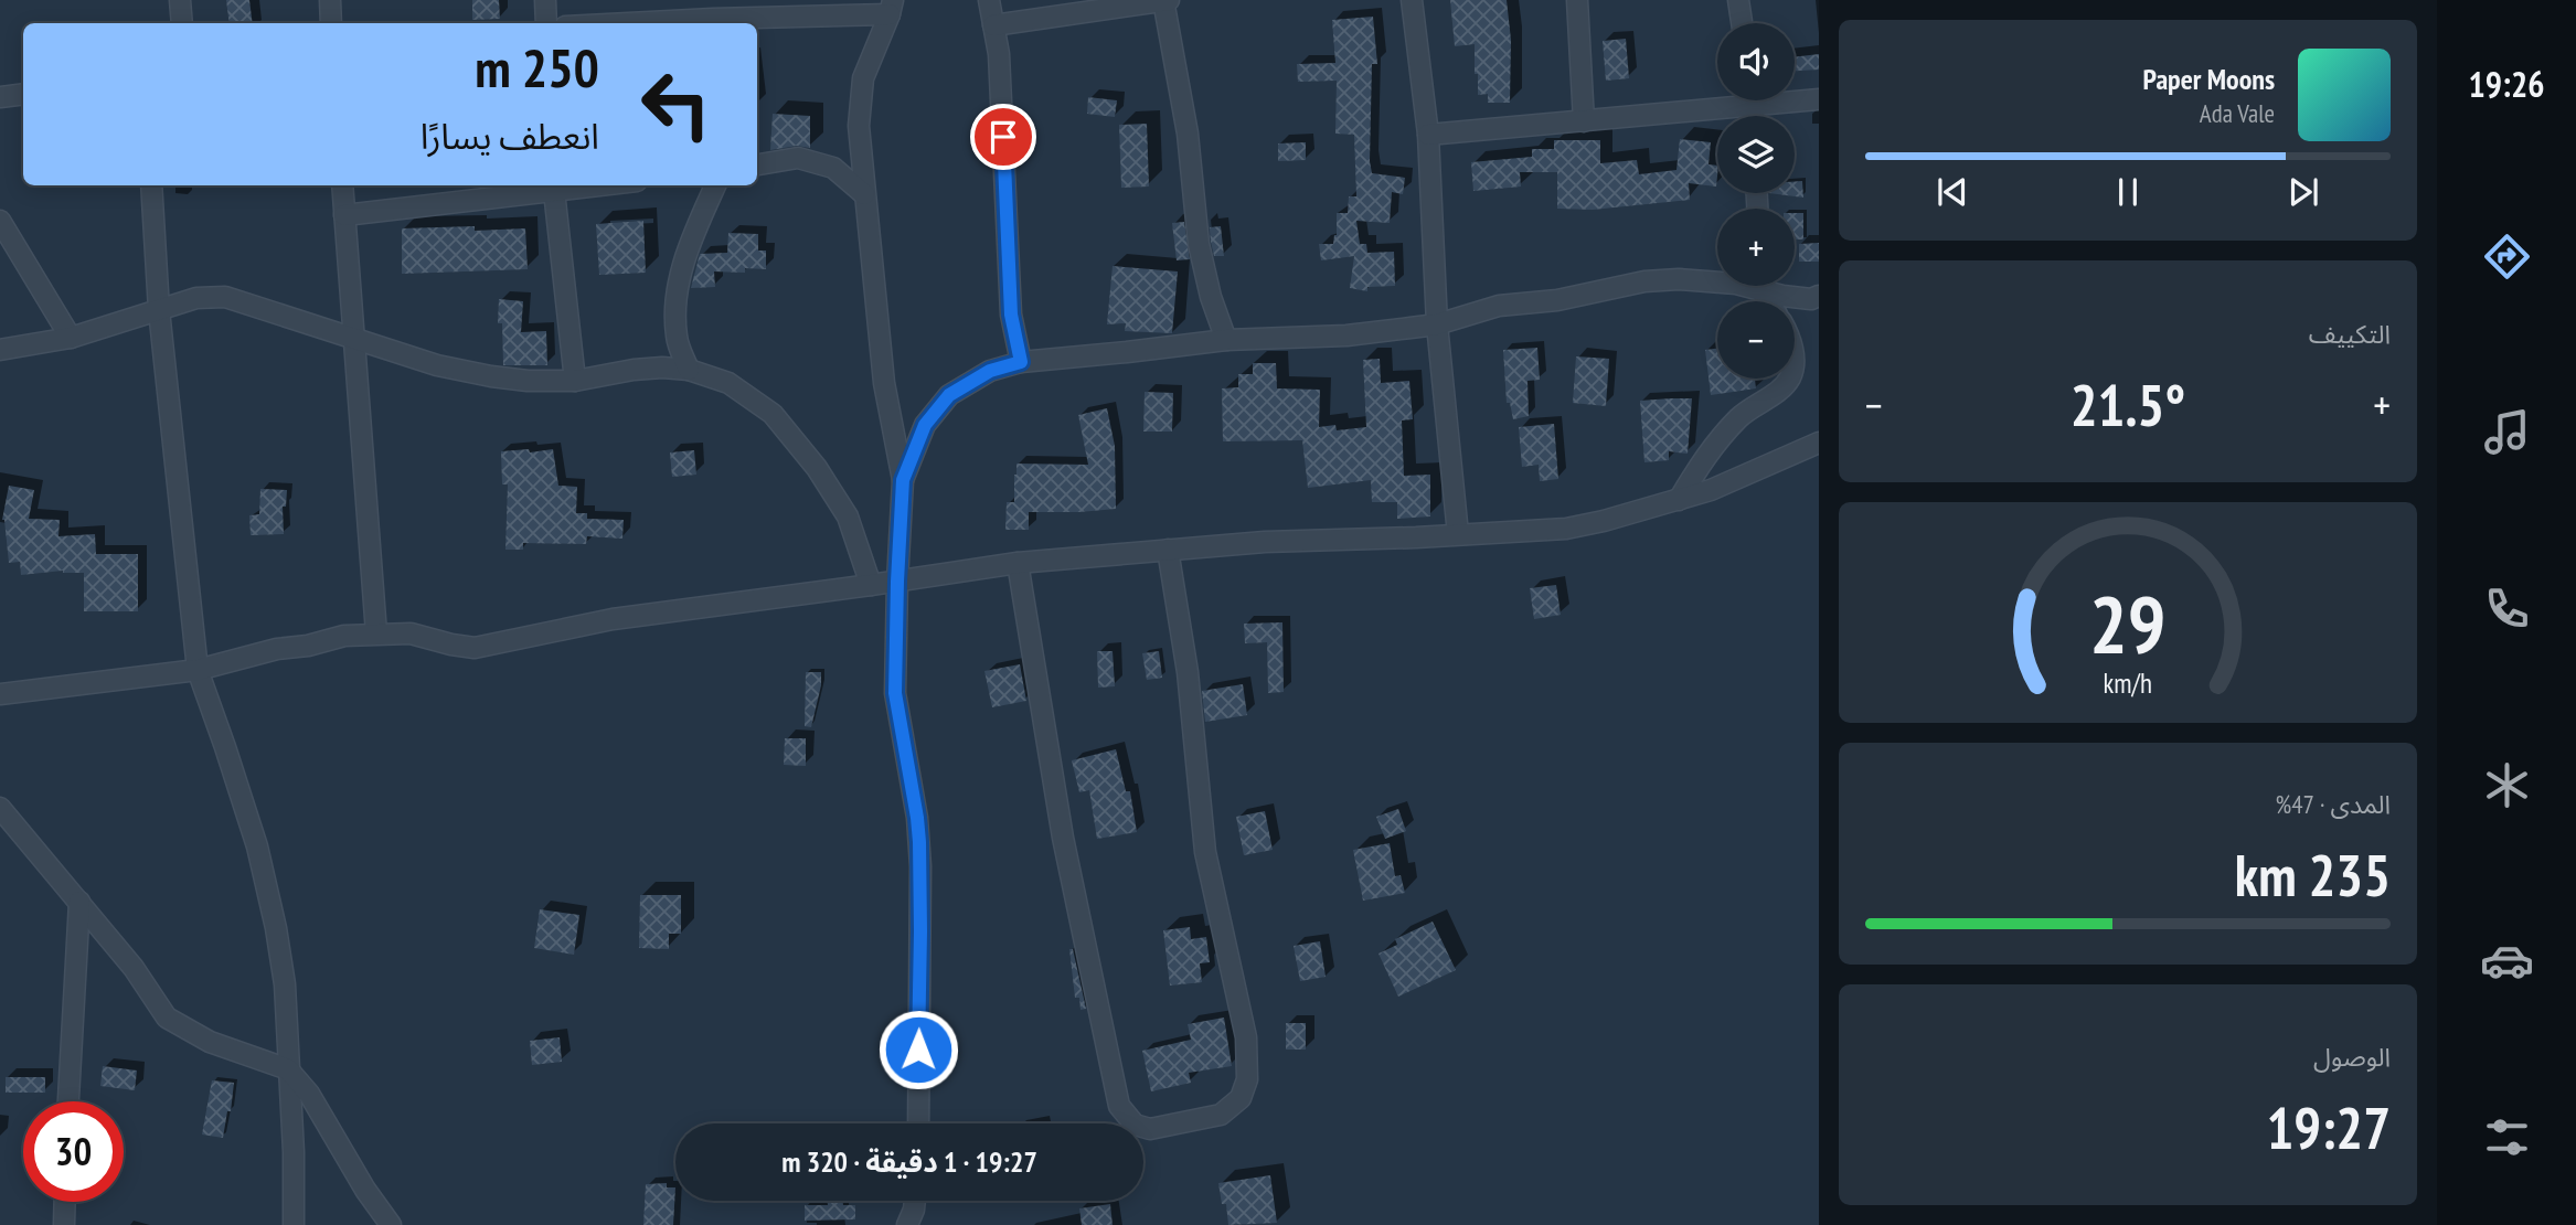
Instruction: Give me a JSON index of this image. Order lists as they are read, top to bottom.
{
  "page": {
    "tabs": "19:26",
    "map_buttons": ["+", "−"],
    "turn": ["250 m", "انعطف يسارًا"],
    "song": ["Paper Moons", "Ada Vale"],
    "tile": [
      "التكييف",
      ["المدى · 47%", "235 km"],
      ["الوصول", "19:27"]
    ],
    "heat": ["−", "21.5°", "+"],
    "limit": "30",
    "trip": "19:27 · 1 دقيقة · 320 m",
    "gauge": ["29", "km/h"]
  }
}
